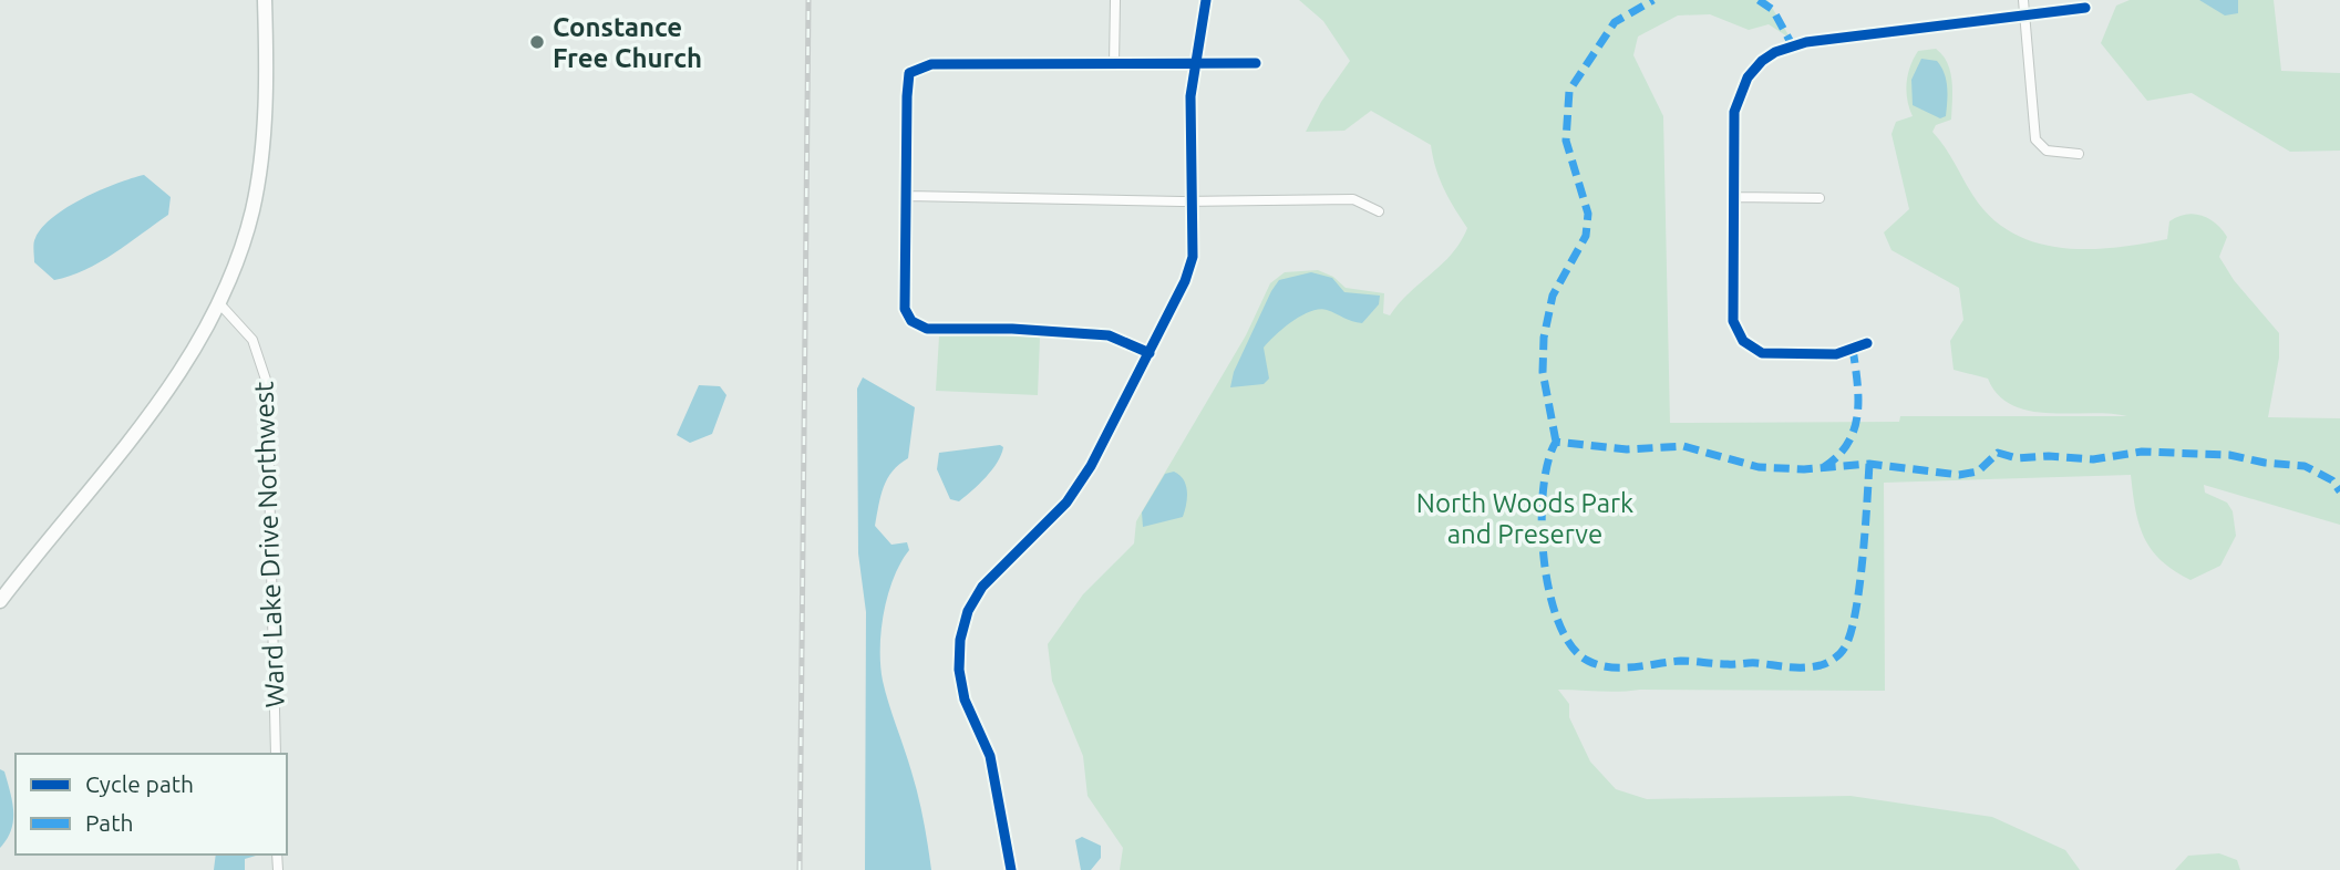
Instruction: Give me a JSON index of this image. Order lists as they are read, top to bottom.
{
  "streets": {
    "street": ["Ward Lake Drive Northwest"]
  },
  "parks": ["North Woods Park and Preserve"],
  "places": ["Constance Free Church"],
  "legend": ["Cycle path", "Path"]
}
